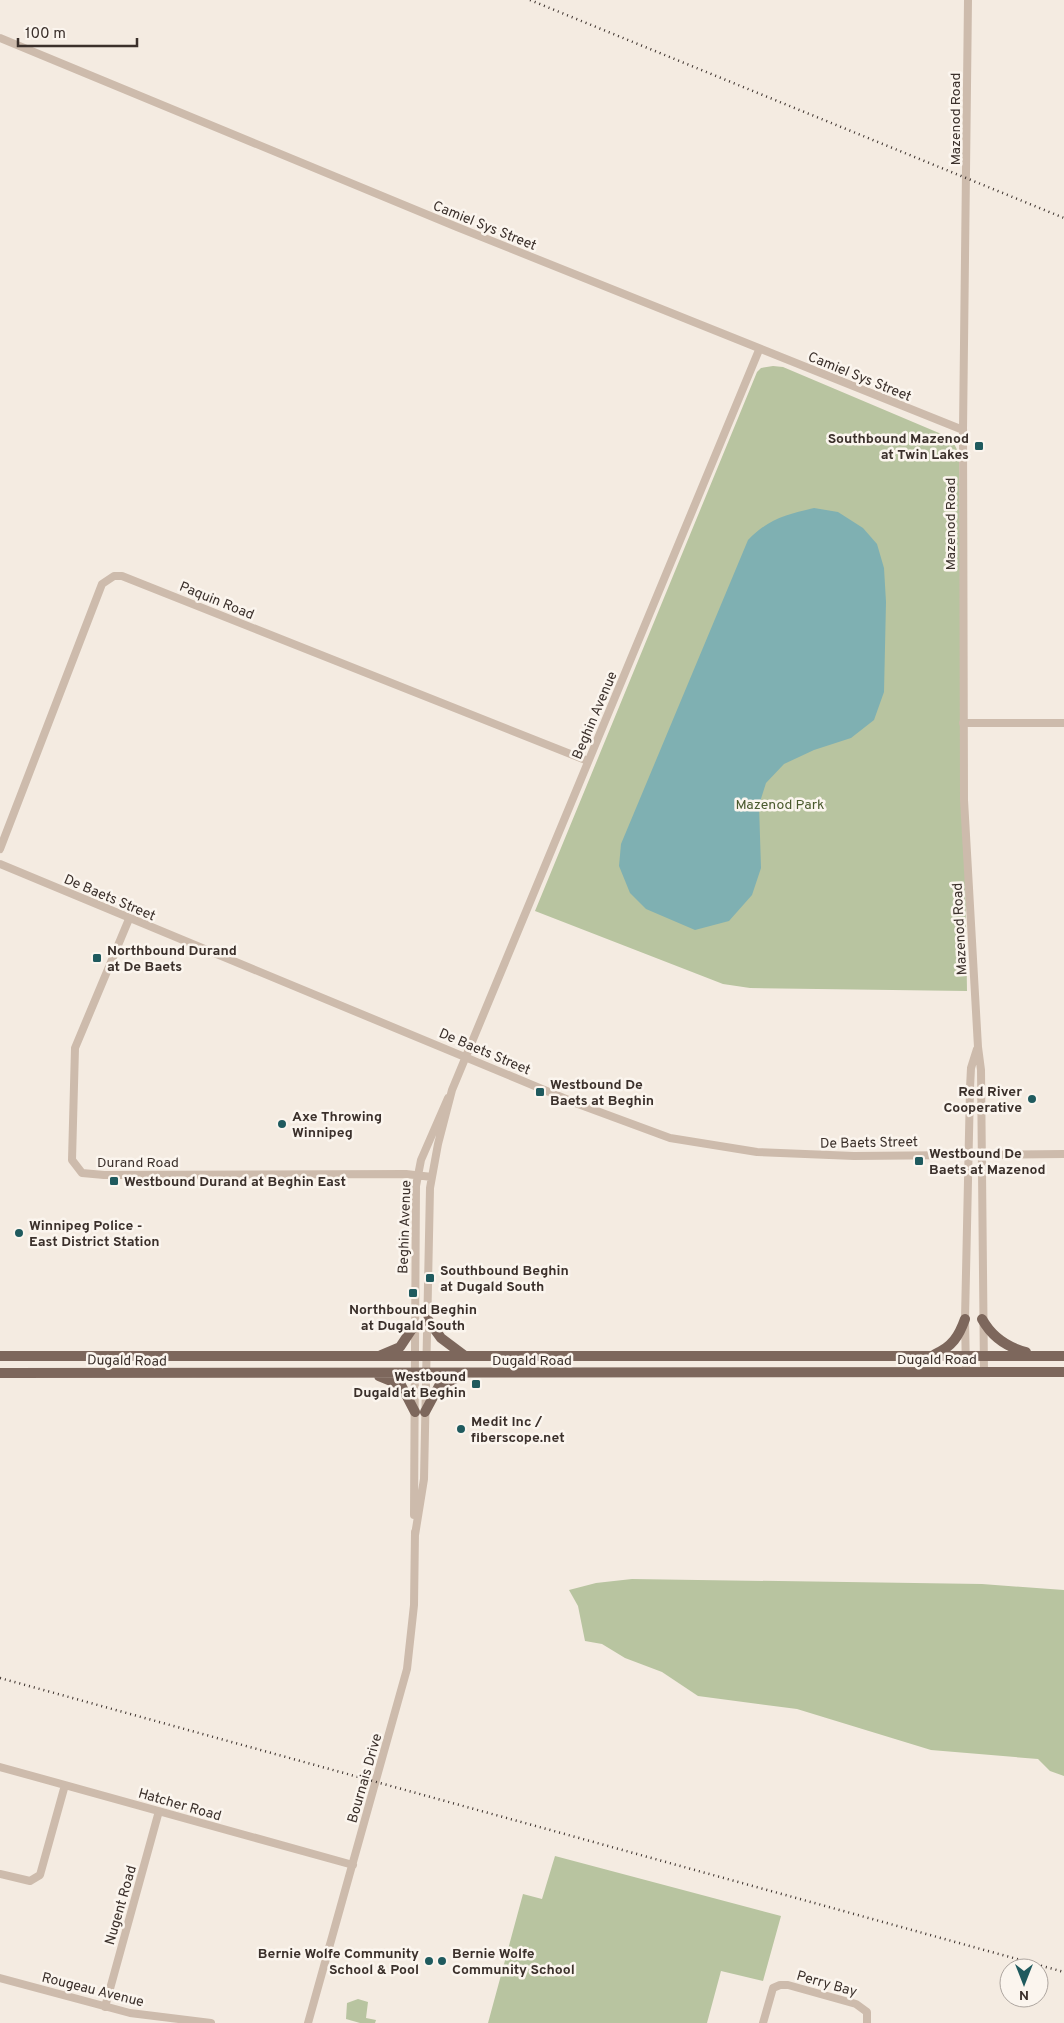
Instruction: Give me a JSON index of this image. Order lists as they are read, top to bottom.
{
  "streets": {
    "main road": ["Dugald Road"],
    "street": [
      "Mazenod Road",
      "Camiel Sys Street",
      "Paquin Road",
      "Beghin Avenue",
      "De Baets Street",
      "Durand Road",
      "Bournais Drive",
      "Hatcher Road",
      "Nugent Road",
      "Perry Bay",
      "Rougeau Avenue"
    ]
  },
  "crossings": [
    ["Mazenod Road", "Camiel Sys Street"],
    ["Mazenod Road", "De Baets Street"],
    ["Mazenod Road", "Dugald Road"],
    ["Camiel Sys Street", "Beghin Avenue"],
    ["Paquin Road", "Beghin Avenue"],
    ["Beghin Avenue", "De Baets Street"],
    ["Beghin Avenue", "Durand Road"],
    ["Beghin Avenue", "Dugald Road"],
    ["Beghin Avenue", "Bournais Drive"],
    ["De Baets Street", "Durand Road"],
    ["Dugald Road", "Bournais Drive"],
    ["Bournais Drive", "Hatcher Road"],
    ["Hatcher Road", "Nugent Road"],
    ["Nugent Road", "Rougeau Avenue"]
  ],
  "parks": ["Mazenod Park"],
  "places": {
    "transit": [
      "Southbound Mazenod at Twin Lakes",
      "Northbound Durand at De Baets",
      "Westbound De Baets at Beghin",
      "Westbound De Baets at Mazenod",
      "Westbound Durand at Beghin East",
      "Southbound Beghin at Dugald South",
      "Northbound Beghin at Dugald South",
      "Westbound Dugald at Beghin"
    ],
    "other": [
      "Red River Cooperative",
      "Axe Throwing Winnipeg",
      "Winnipeg Police - East District Station",
      "Medit Inc / fiberscope.net",
      "Bernie Wolfe Community School & Pool",
      "Bernie Wolfe Community School"
    ]
  },
  "scale_bar": "100 m",
  "north": "bottom"
}
